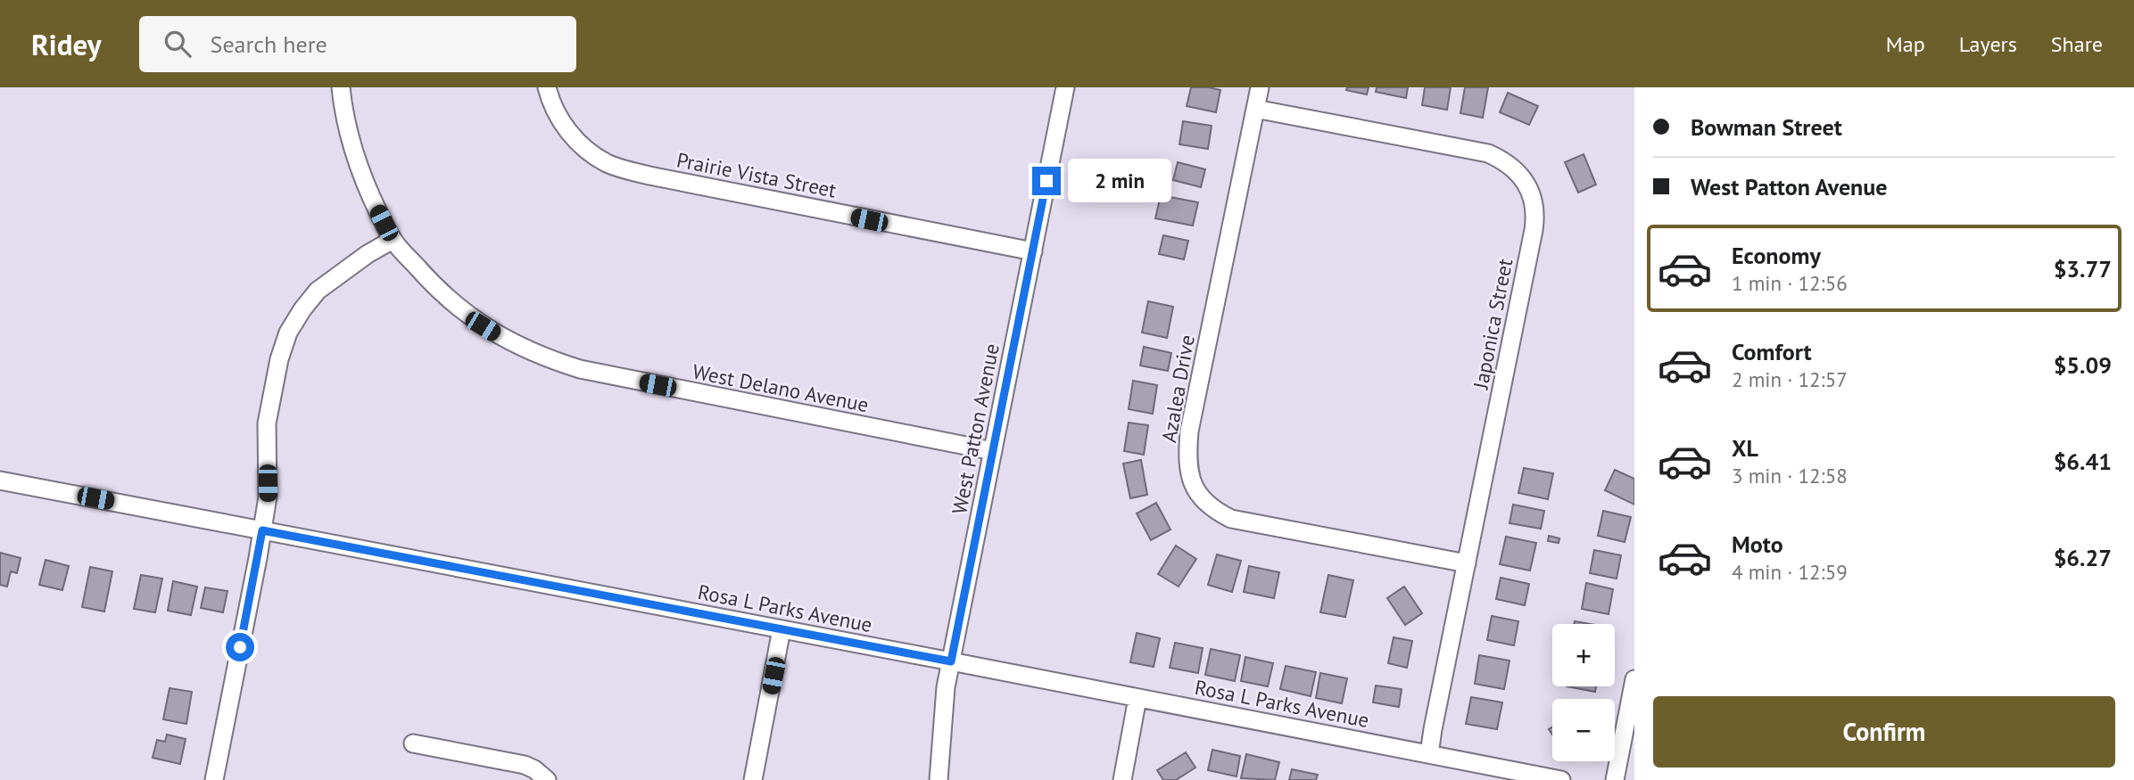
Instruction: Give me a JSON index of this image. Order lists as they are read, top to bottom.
{
  "streets": {
    "street": [
      "Prairie Vista Street",
      "Japonica Street",
      "West Delano Avenue",
      "Azalea Drive",
      "West Patton Avenue",
      "Rosa L Parks Avenue"
    ]
  },
  "crossings": [
    ["Prairie Vista Street", "West Patton Avenue"],
    ["Japonica Street", "Azalea Drive"],
    ["Japonica Street", "Rosa L Parks Avenue"],
    ["West Delano Avenue", "West Patton Avenue"],
    ["West Patton Avenue", "Rosa L Parks Avenue"]
  ],
  "page": {
    "header": "Ridey",
    "search": "Search here",
    "nav": ["Map", "Layers", "Share"],
    "banner": ["Bowman Street", "West Patton Avenue"],
    "bubble": "2 min",
    "list": [
      {
        "name": "Economy",
        "note": "1 min · 12:56",
        "value": "$3.77"
      },
      {
        "name": "Comfort",
        "note": "2 min · 12:57",
        "value": "$5.09"
      },
      {
        "name": "XL",
        "note": "3 min · 12:58",
        "value": "$6.41"
      },
      {
        "name": "Moto",
        "note": "4 min · 12:59",
        "value": "$6.27"
      }
    ],
    "map_buttons": ["+", "−"],
    "buttons": "Confirm"
  }
}
